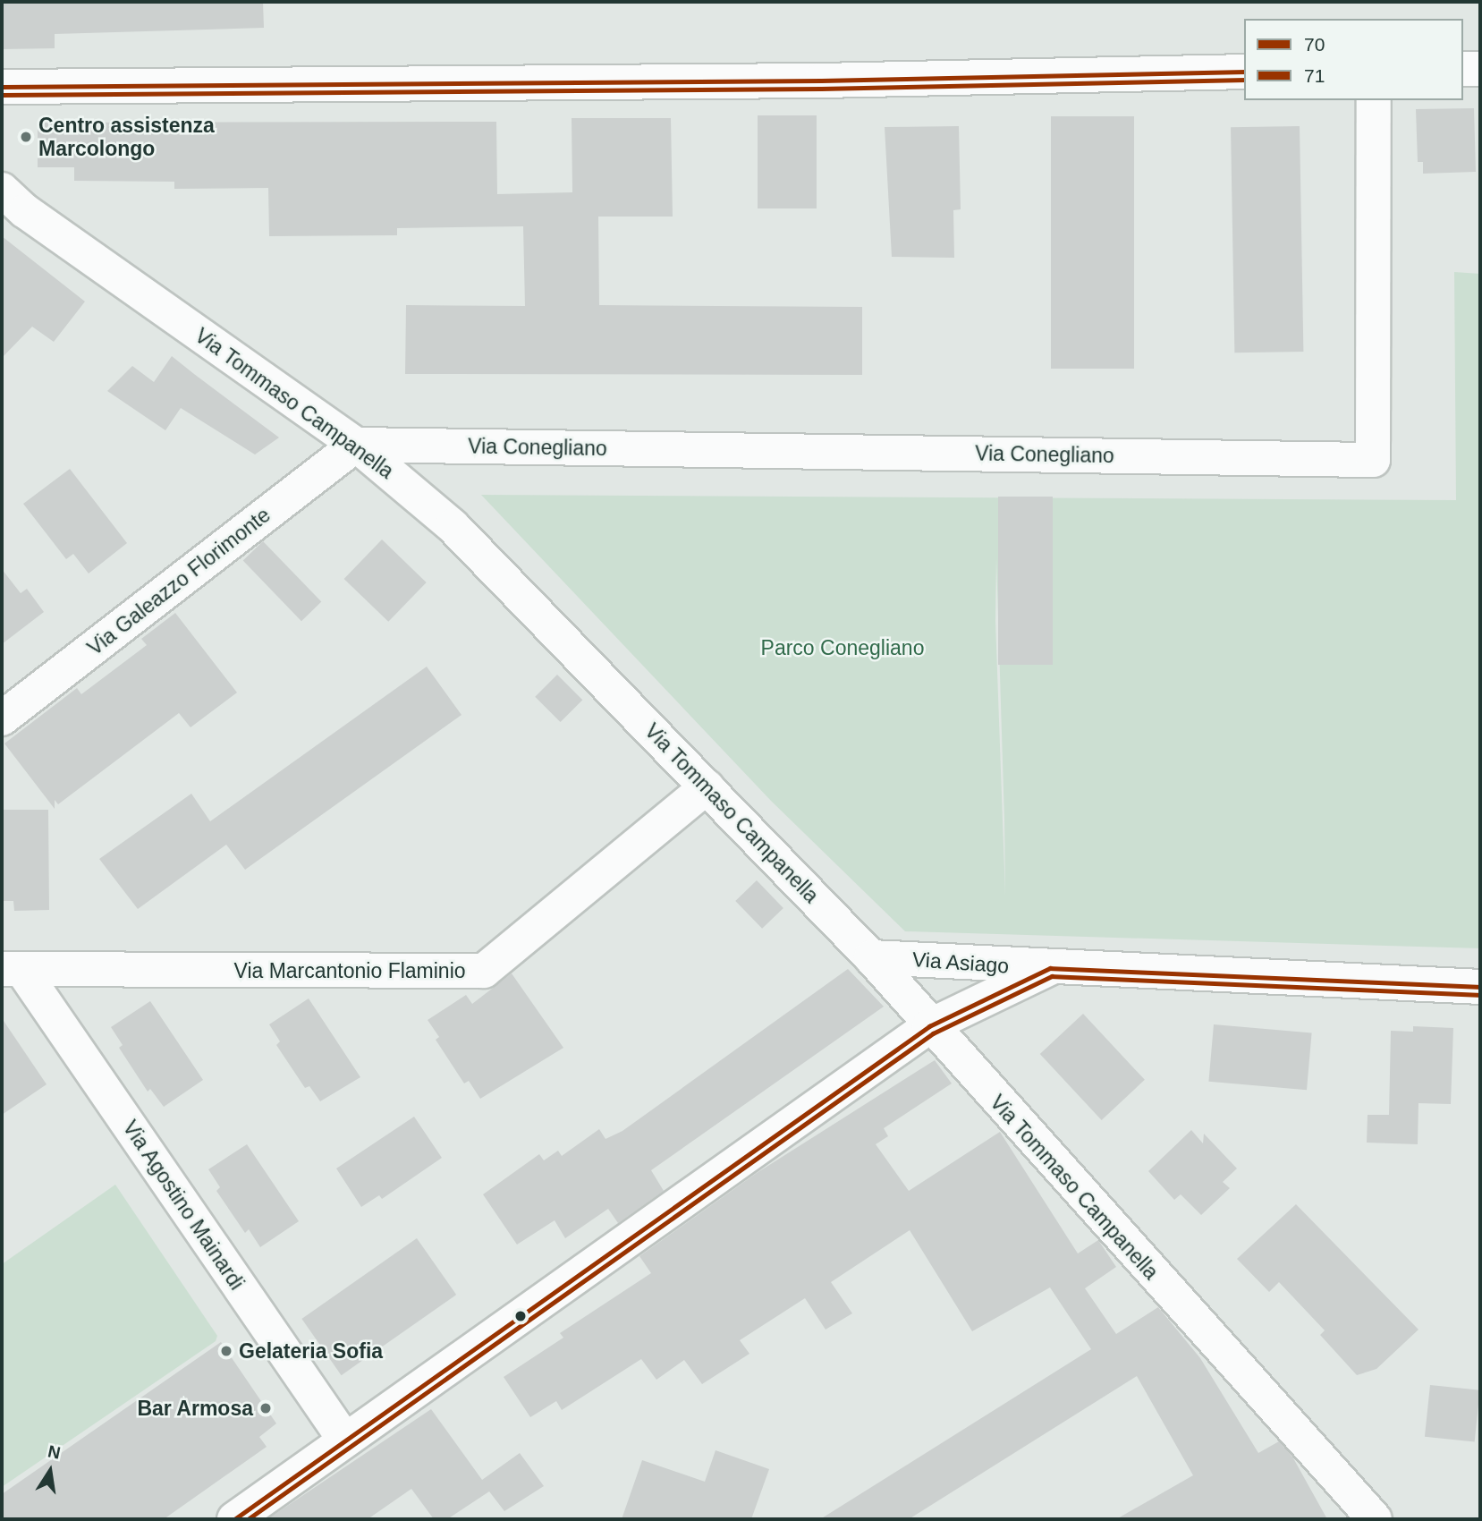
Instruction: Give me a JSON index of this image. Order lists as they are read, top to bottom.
{
  "streets": {
    "street": [
      "Via Tommaso Campanella",
      "Via Conegliano",
      "Via Galeazzo Florimonte",
      "Via Asiago",
      "Via Marcantonio Flaminio",
      "Via Agostino Mainardi"
    ]
  },
  "crossings": [
    ["Via Tommaso Campanella", "Via Conegliano"],
    ["Via Tommaso Campanella", "Via Galeazzo Florimonte"],
    ["Via Tommaso Campanella", "Via Asiago"],
    ["Via Tommaso Campanella", "Via Marcantonio Flaminio"],
    ["Via Conegliano", "Via Galeazzo Florimonte"],
    ["Via Asiago", "Via Agostino Mainardi"],
    ["Via Marcantonio Flaminio", "Via Agostino Mainardi"]
  ],
  "parks": ["Parco Conegliano"],
  "places": ["Centro assistenza Marcolongo", "Gelateria Sofia", "Bar Armosa"],
  "lines": ["transit line 70", "transit line 71"],
  "legend": ["70", "71"],
  "north": "top"
}
